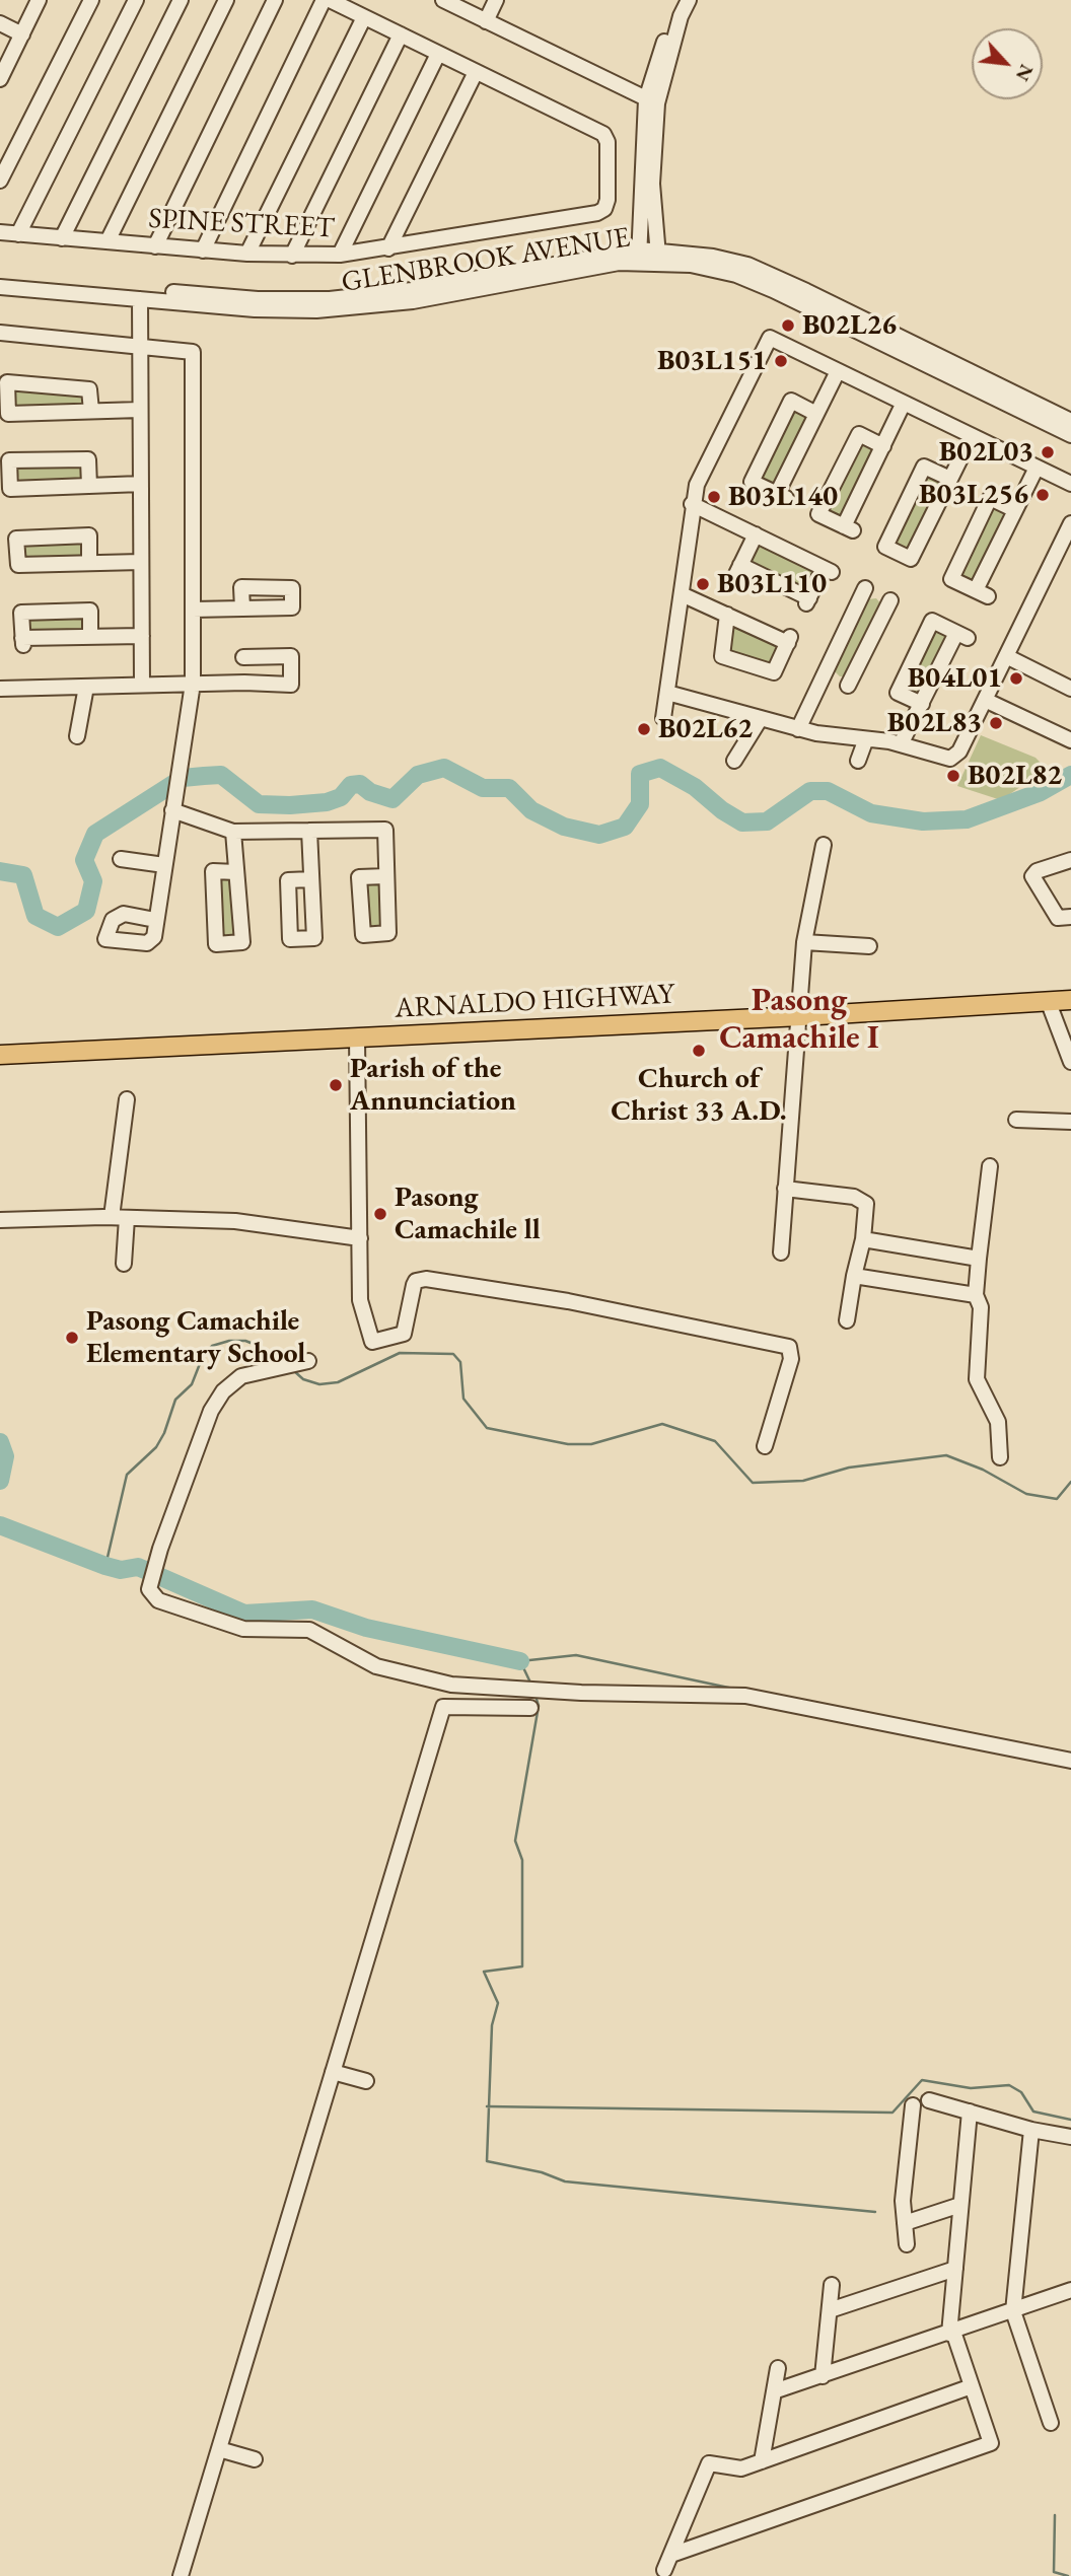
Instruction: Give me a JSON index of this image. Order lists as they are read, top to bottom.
{
  "streets": {
    "main road": ["ARNALDO HIGHWAY"],
    "street": ["SPINE STREET", "GLENBROOK AVENUE"]
  },
  "districts": ["Pasong Camachile I"],
  "places": [
    "B02L26",
    "B03L151",
    "B02L03",
    "B03L256",
    "B03L140",
    "B03L110",
    "B04L01",
    "B02L83",
    "B02L62",
    "B02L82",
    "Church of Christ 33 A.D.",
    "Parish of the Annunciation",
    "Pasong Camachile ll",
    "Pasong Camachile Elementary School"
  ],
  "north": "bottom right"
}
